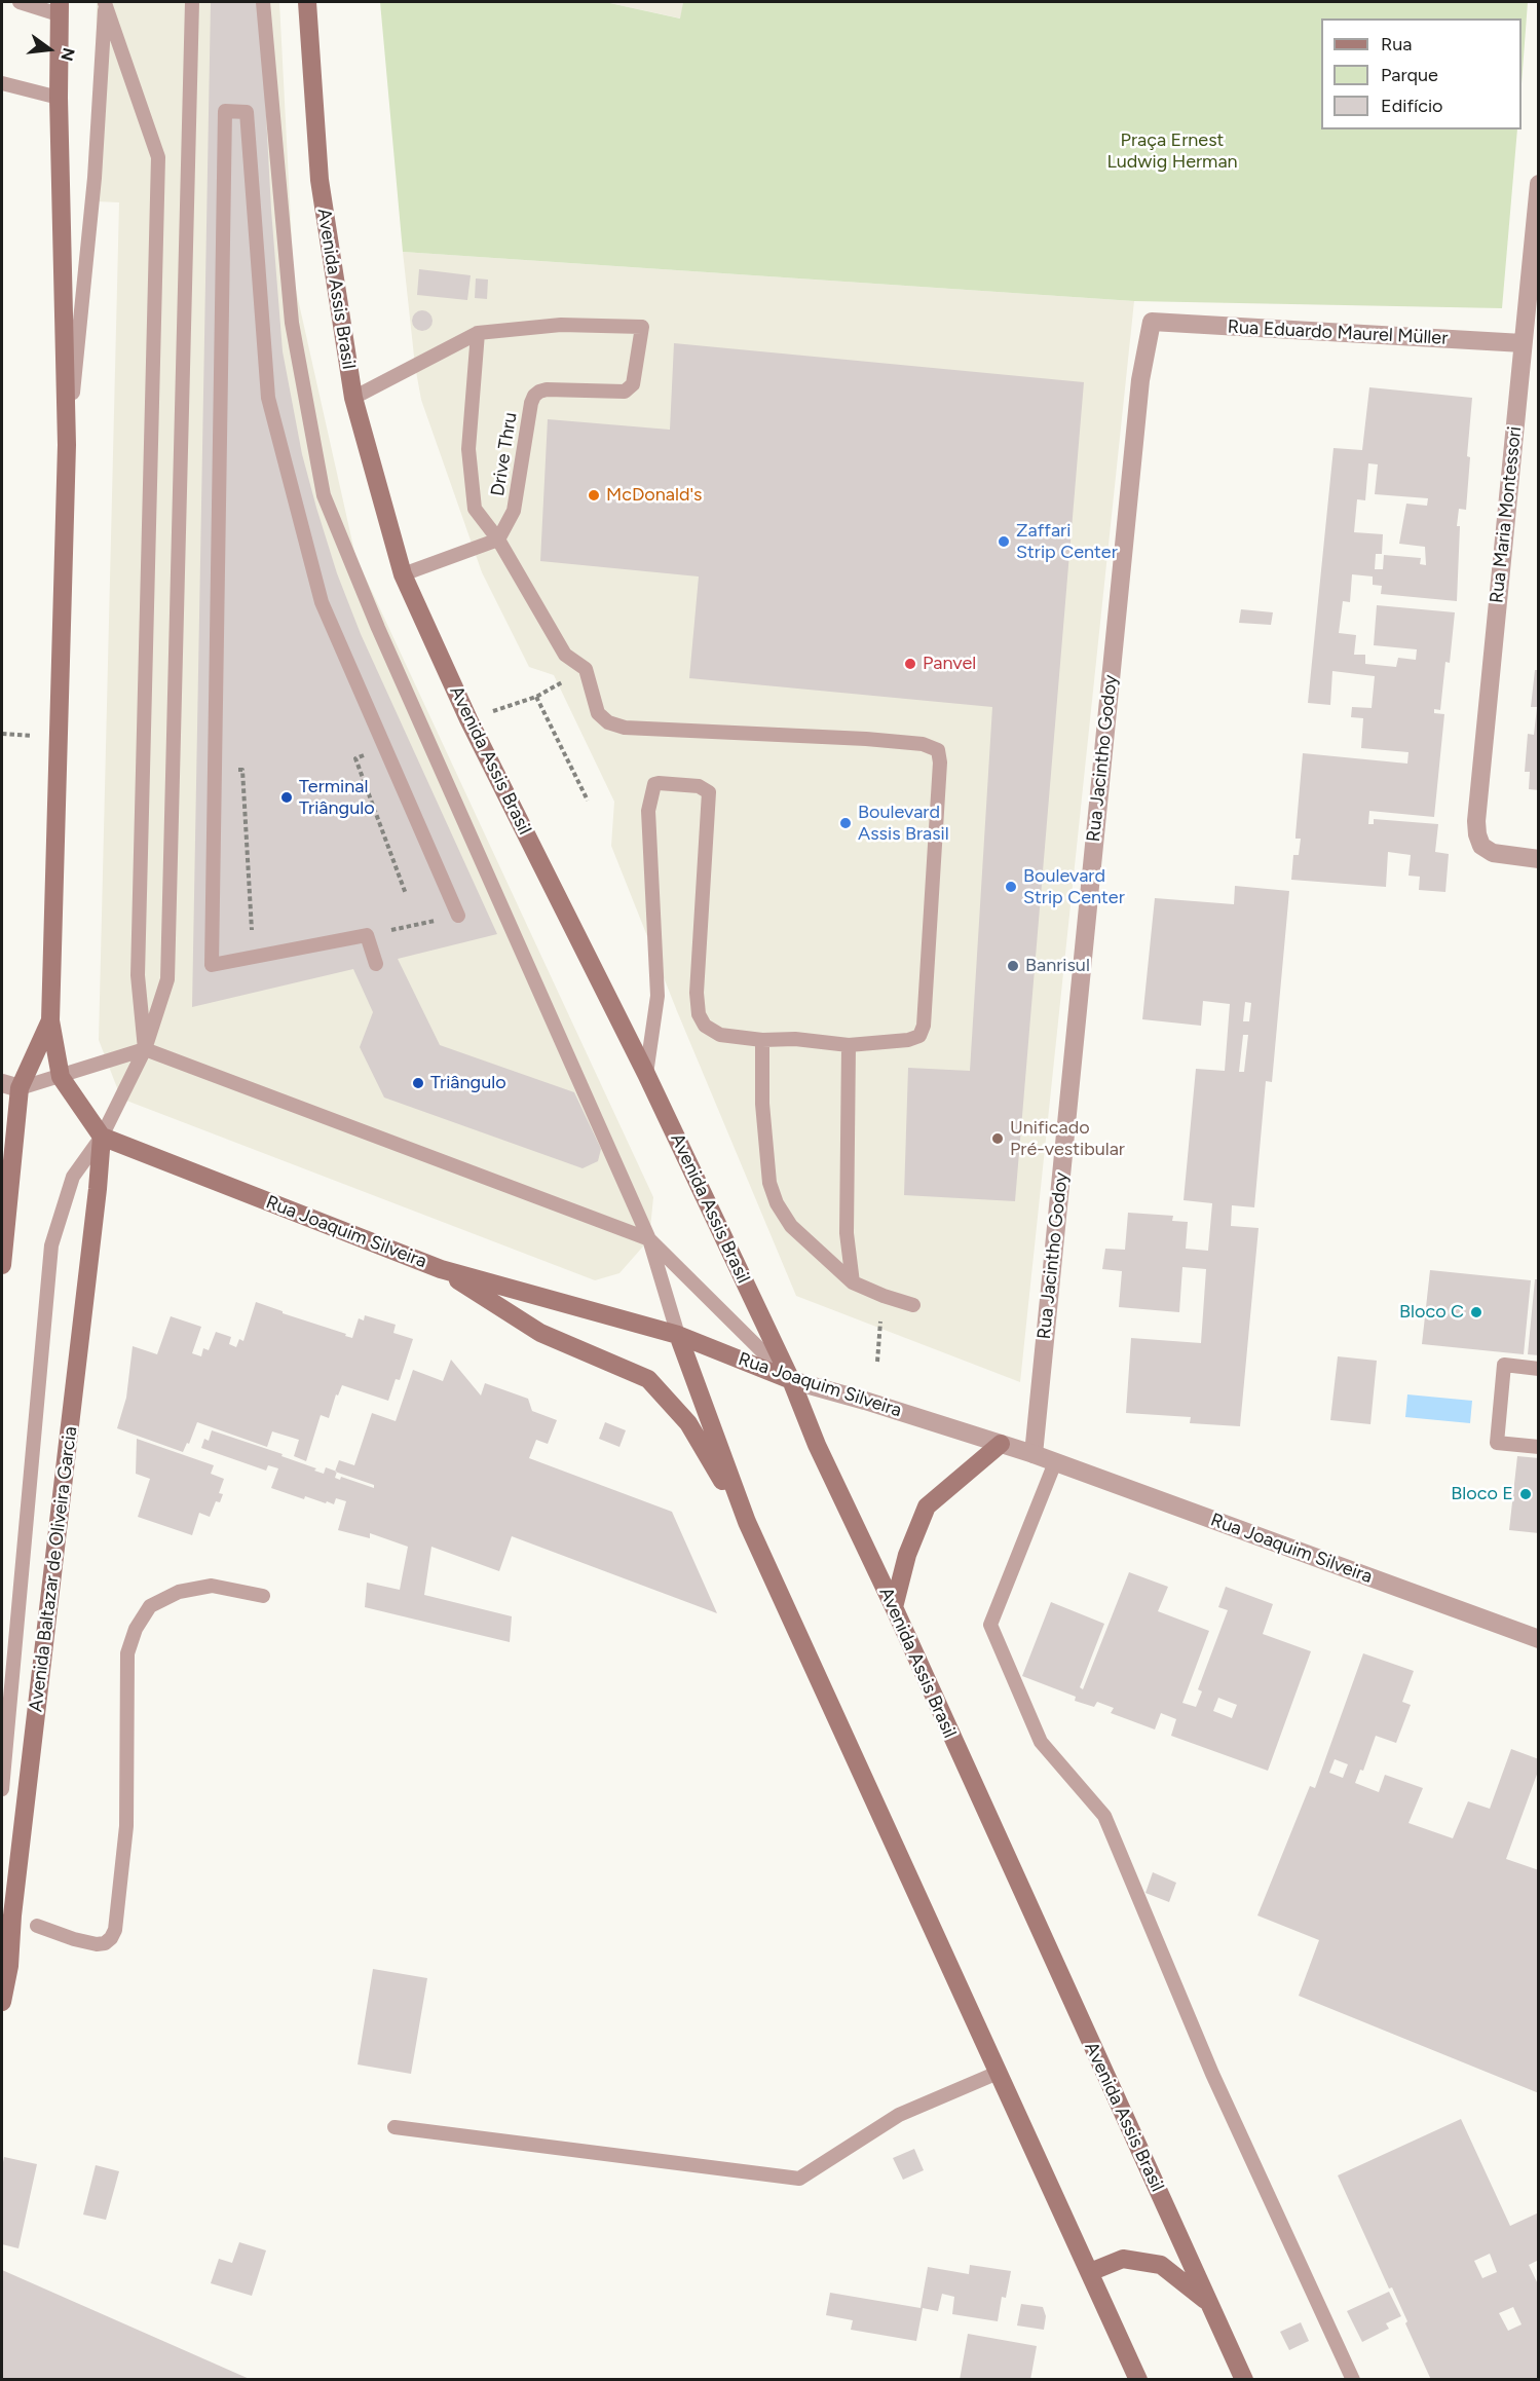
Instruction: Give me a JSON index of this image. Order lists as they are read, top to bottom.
{
  "streets": {
    "main road": ["Avenida Assis Brasil", "Rua Joaquim Silveira", "Avenida Baltazar de Oliveira Garcia"],
    "street": ["Rua Eduardo Maurel Müller", "Rua Maria Montessori", "Rua Jacintho Godoy"],
    "lane": ["Drive Thru"]
  },
  "crossings": [
    ["Avenida Assis Brasil", "Rua Joaquim Silveira"],
    ["Rua Eduardo Maurel Müller", "Rua Maria Montessori"],
    ["Rua Eduardo Maurel Müller", "Rua Jacintho Godoy"],
    ["Rua Jacintho Godoy", "Rua Joaquim Silveira"],
    ["Rua Joaquim Silveira", "Avenida Baltazar de Oliveira Garcia"]
  ],
  "parks": ["Praça Ernest Ludwig Herman"],
  "places": [
    "McDonald's",
    "Zaffari Strip Center",
    "Panvel",
    "Terminal Triângulo",
    "Boulevard Assis Brasil",
    "Boulevard Strip Center",
    "Banrisul",
    "Triângulo",
    "Unificado Pré-vestibular",
    "Bloco C",
    "Bloco E"
  ],
  "legend": ["Rua", "Parque", "Edifício"],
  "north": "right"
}
